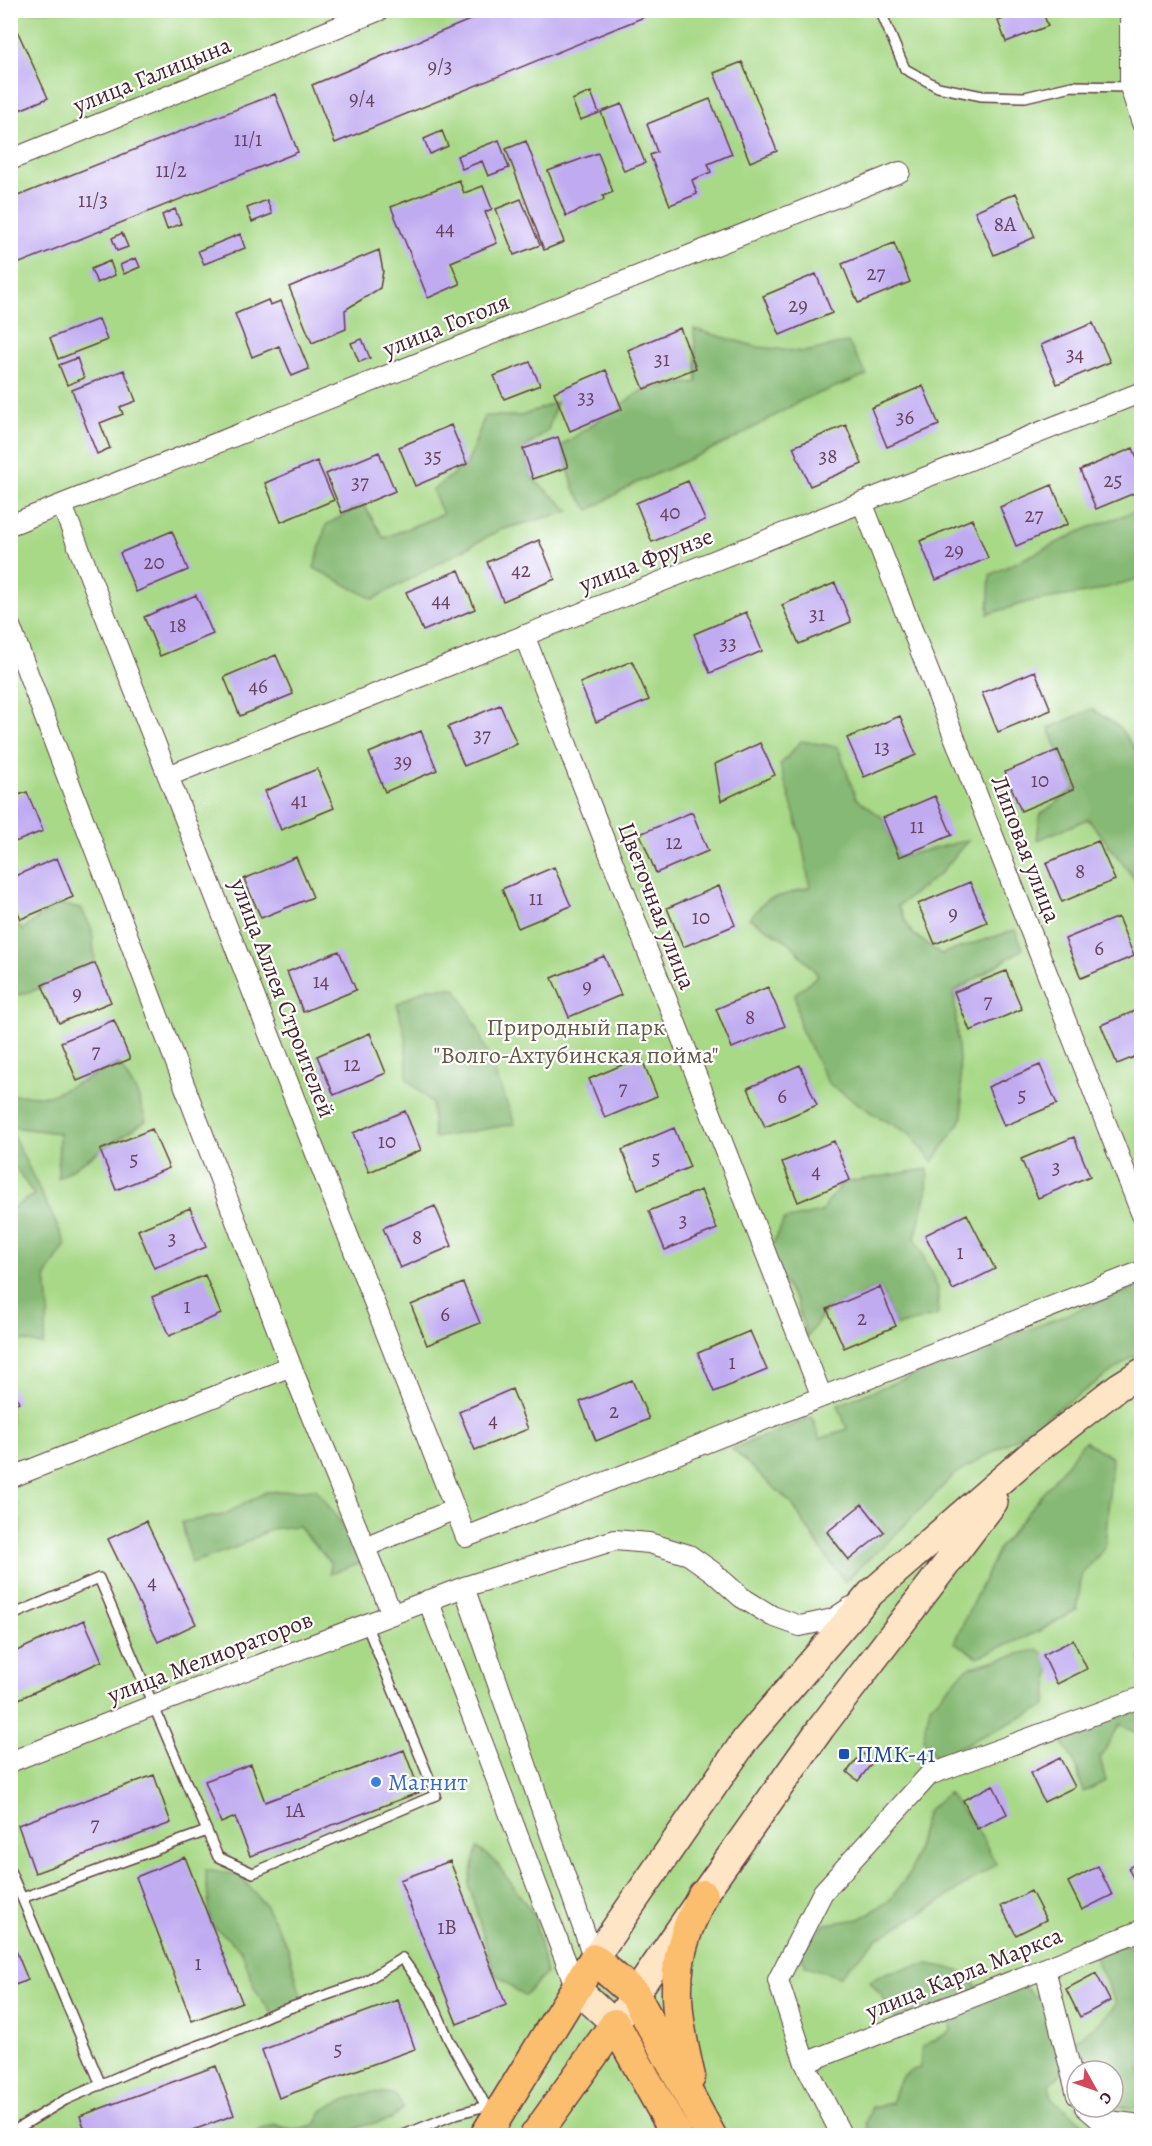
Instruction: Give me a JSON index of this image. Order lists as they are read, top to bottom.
{
  "streets": {
    "street": [
      "улица Галицына",
      "улица Гоголя",
      "улица Фрунзе",
      "Липовая улица",
      "Цветочная улица",
      "улица Аллея Строителей",
      "улица Мелиораторов",
      "улица Карла Маркса"
    ]
  },
  "crossings": [
    ["улица Гоголя", "улица Аллея Строителей"],
    ["улица Фрунзе", "Липовая улица"],
    ["улица Фрунзе", "Цветочная улица"],
    ["улица Фрунзе", "улица Аллея Строителей"],
    ["Цветочная улица", "улица Аллея Строителей"]
  ],
  "parks": ["Природный парк \"Волго-Ахтубинская пойма\""],
  "places": {
    "transit": ["ПМК-41"],
    "other": ["Магнит"]
  },
  "house_numbers": [
    "9/3",
    "9/4",
    "11/1",
    "11/2",
    "11/3",
    "8А",
    "44",
    "27",
    "29",
    "34",
    "31",
    "33",
    "36",
    "35",
    "38",
    "25",
    "37",
    "40",
    "27",
    "29",
    "20",
    "42",
    "44",
    "31",
    "18",
    "33",
    "46",
    "37",
    "13",
    "39",
    "10",
    "41",
    "11",
    "12",
    "8",
    "11",
    "9",
    "10",
    "6",
    "14",
    "9",
    "9",
    "7",
    "8",
    "7",
    "12",
    "7",
    "5",
    "6",
    "10",
    "5",
    "5",
    "3",
    "4",
    "3",
    "8",
    "3",
    "1",
    "1",
    "6",
    "2",
    "1",
    "2",
    "4",
    "4",
    "1А",
    "7",
    "1В",
    "1",
    "5"
  ],
  "north": "bottom right"
}
